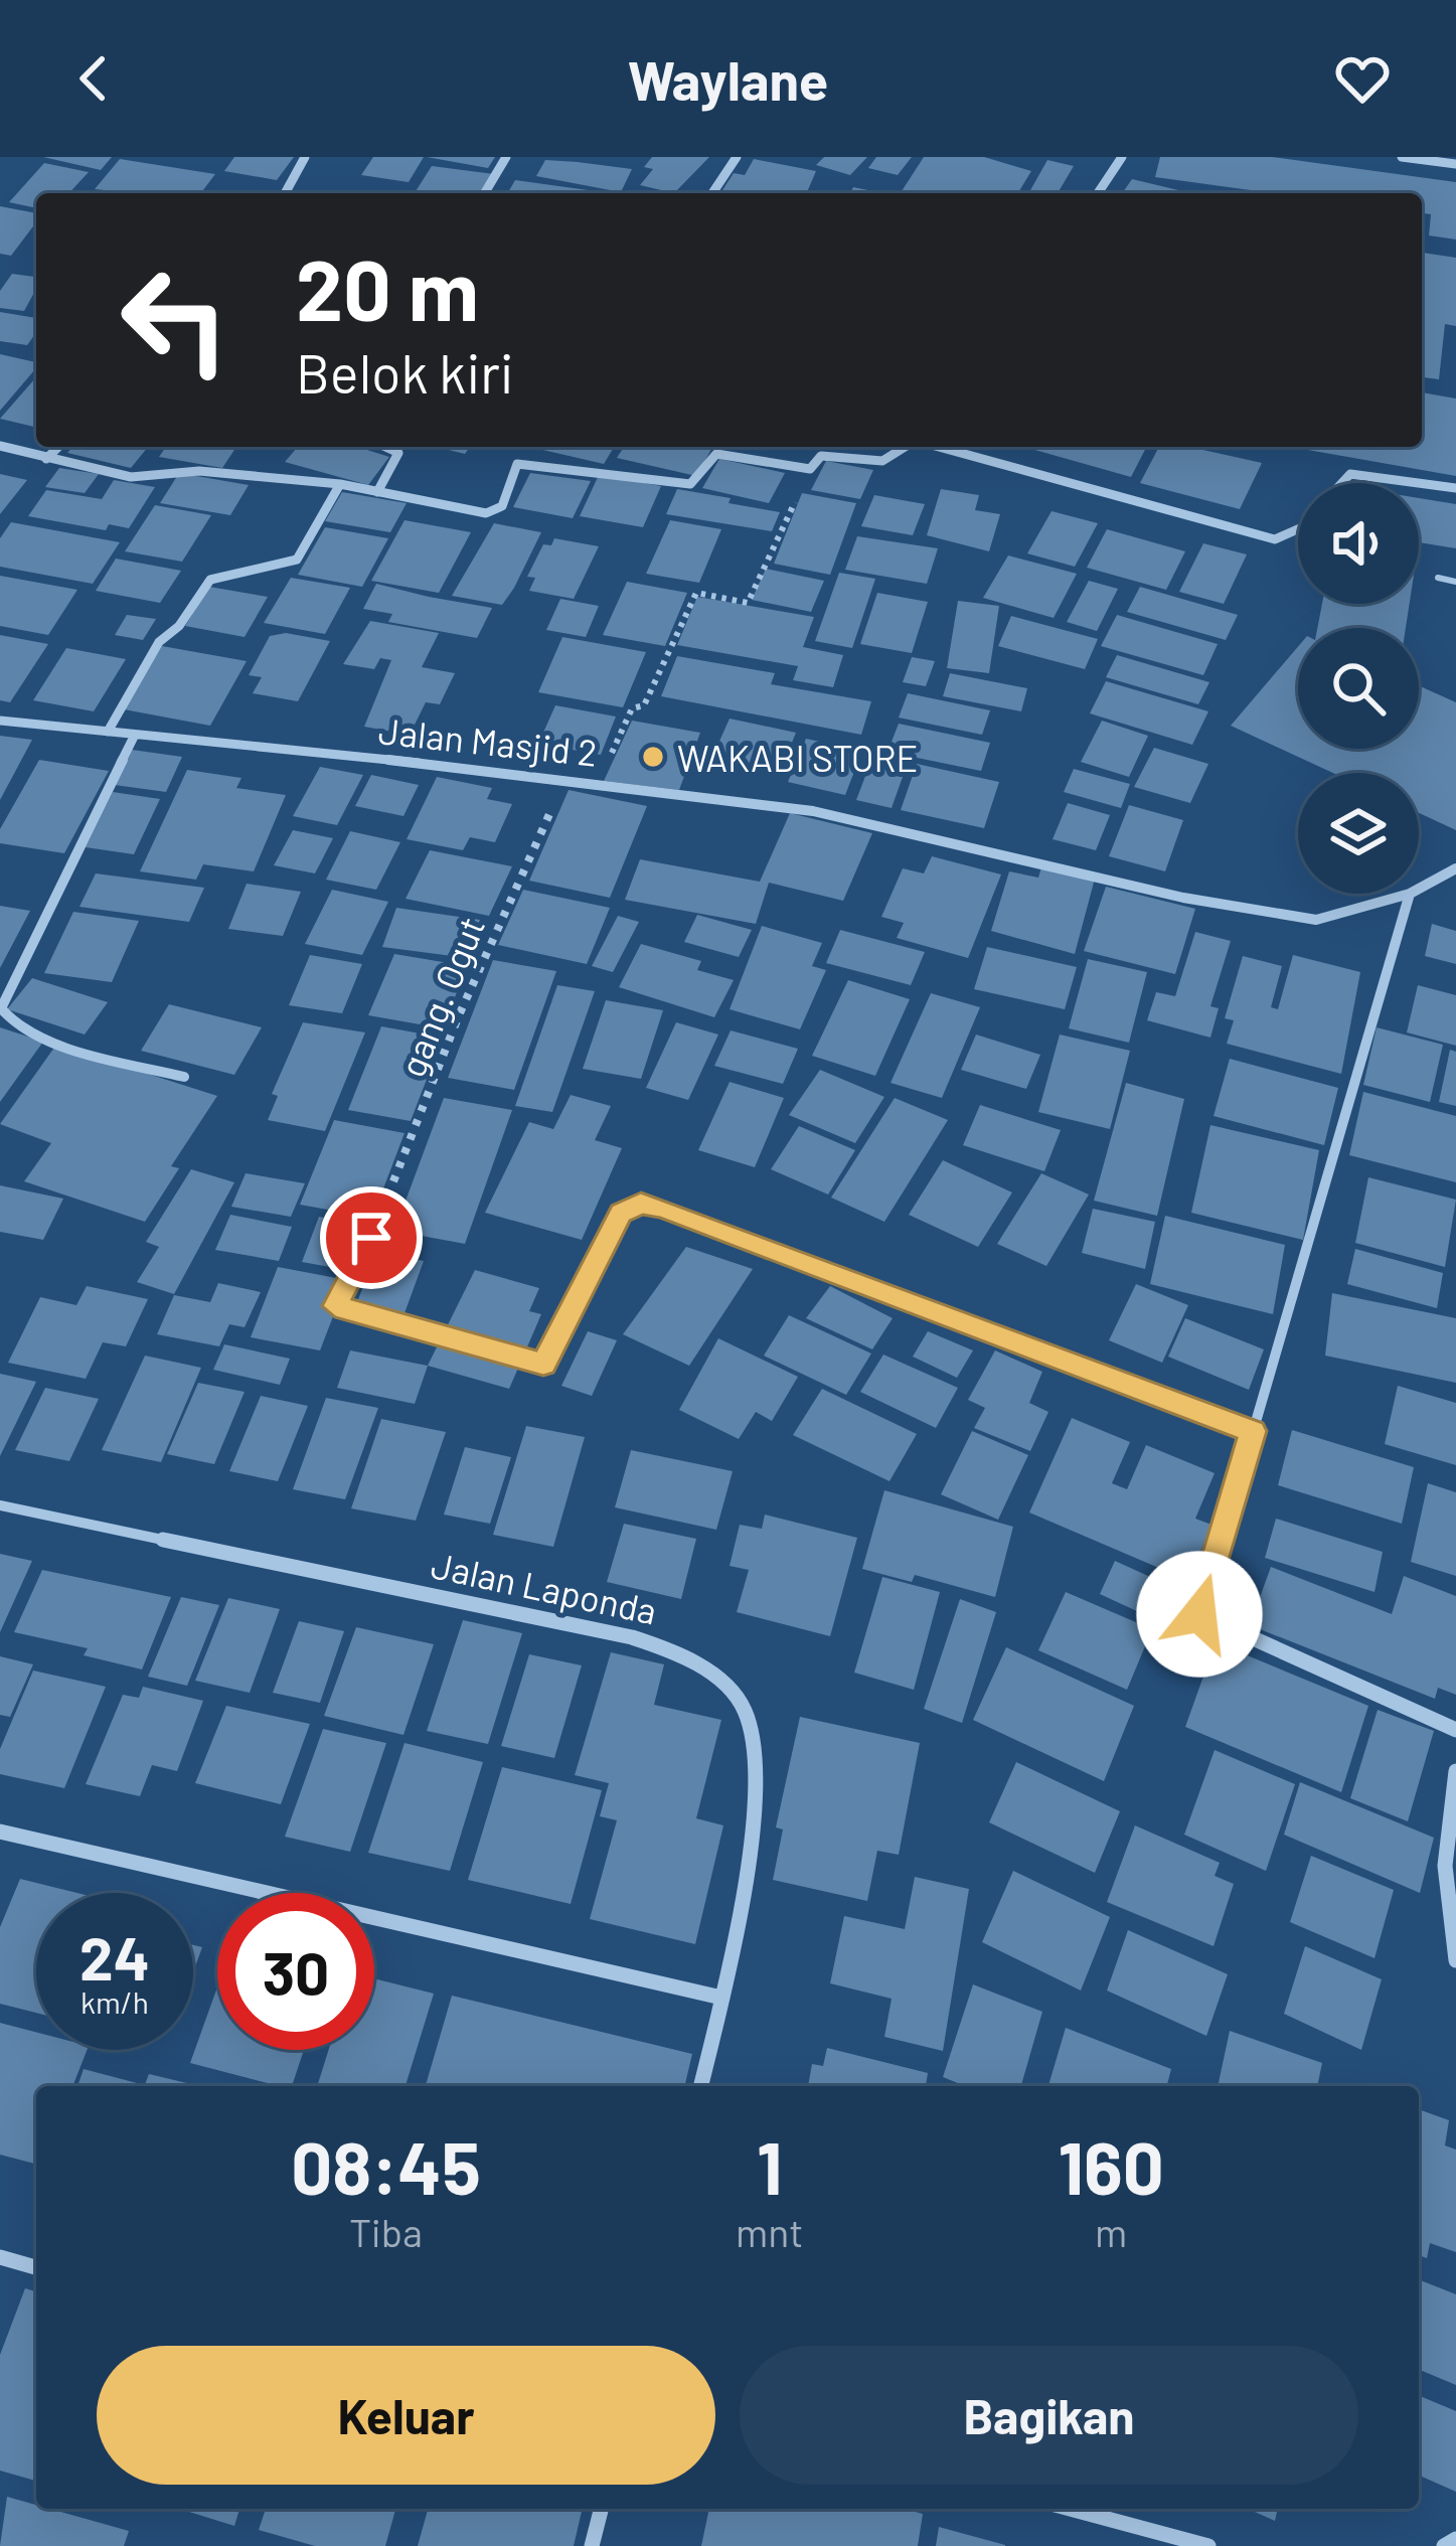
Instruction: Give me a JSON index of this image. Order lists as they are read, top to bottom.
{
  "streets": {
    "street": ["Jalan Masjid 2", "Jalan Laponda"],
    "path": ["gang. Ogut"]
  },
  "crossings": [
    ["Jalan Masjid 2", "gang. Ogut"]
  ],
  "places": ["WAKABI STORE"],
  "page": {
    "header": "Waylane",
    "turn": ["20 m", "Belok kiri"],
    "speed": "24 km/h",
    "limit": "30",
    "eta": [
      "08:45",
      "Tiba",
      "1",
      "mnt",
      "160",
      "m"
    ],
    "buttons": ["Keluar", "Bagikan"]
  }
}
